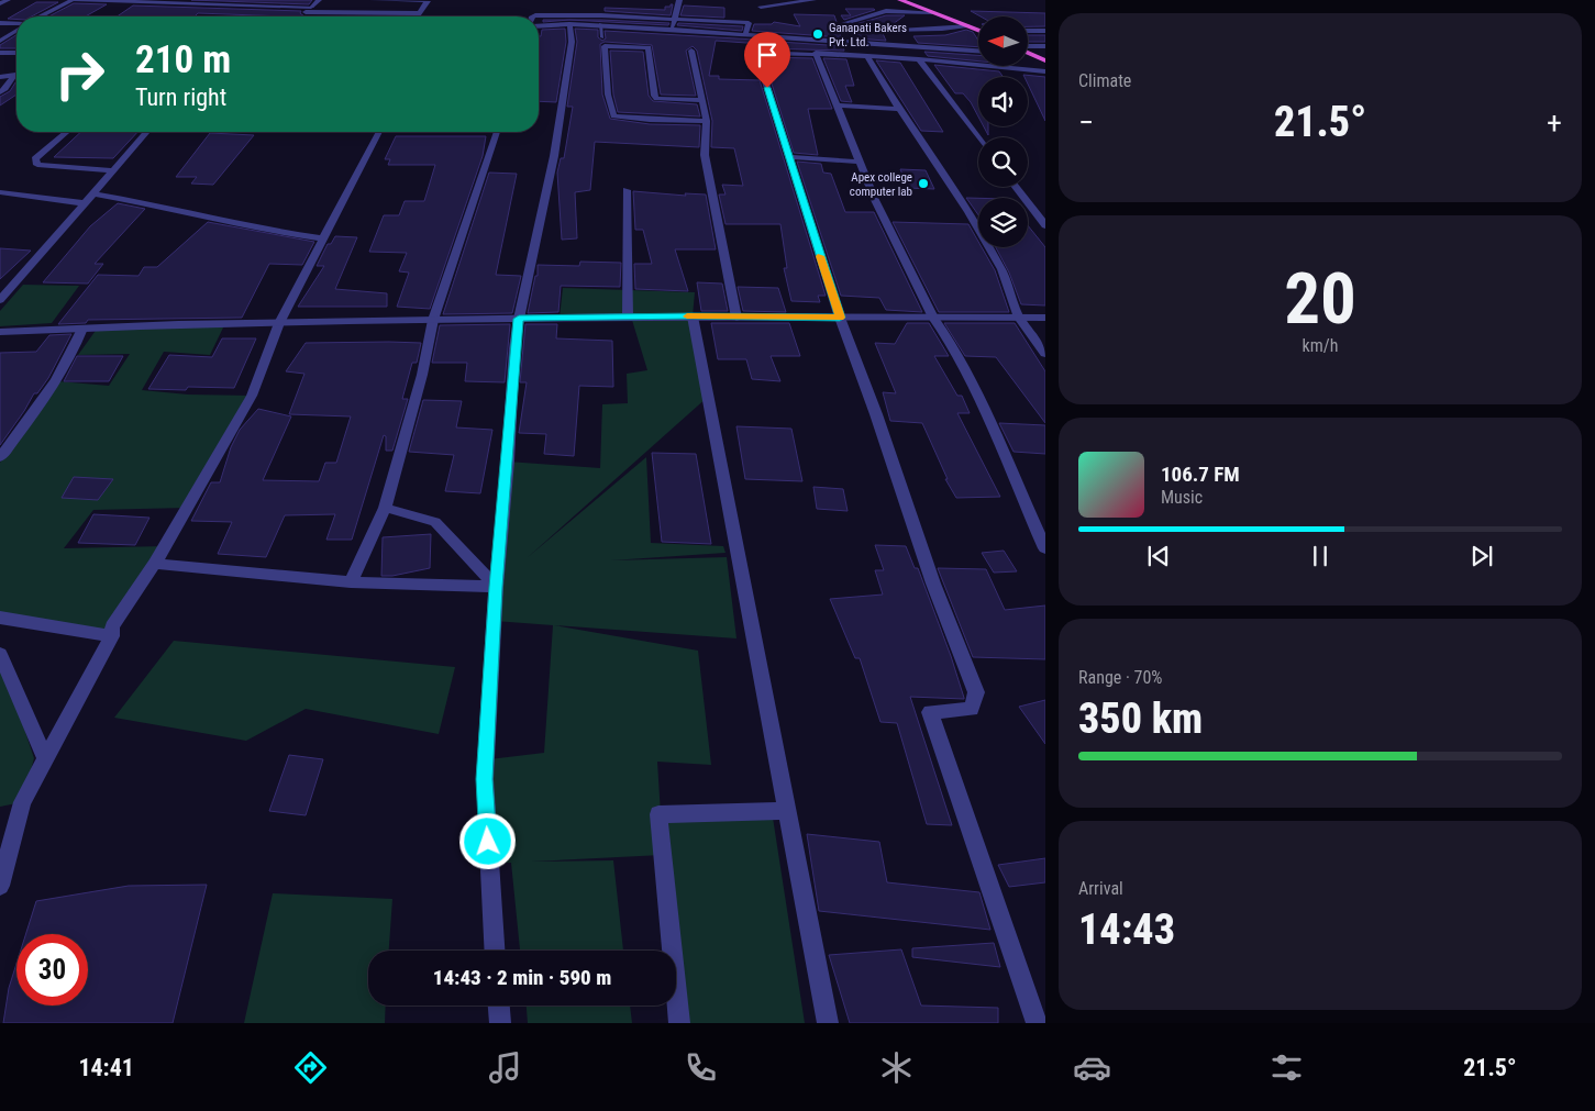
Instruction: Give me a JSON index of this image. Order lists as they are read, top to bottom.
{
  "places": ["Ganapati Bakers Pvt. Ltd.", "Apex college computer lab"],
  "north": "left",
  "page": {
    "tile": [
      "Climate",
      ["20", "km/h"],
      ["Range · 70%", "350 km"],
      ["Arrival", "14:43"]
    ],
    "turn": ["210 m", "Turn right"],
    "heat": ["−", "21.5°", "+"],
    "song": ["106.7 FM", "Music"],
    "limit": "30",
    "trip": "14:43 · 2 min · 590 m",
    "tabs": ["14:41", "21.5°"]
  }
}
